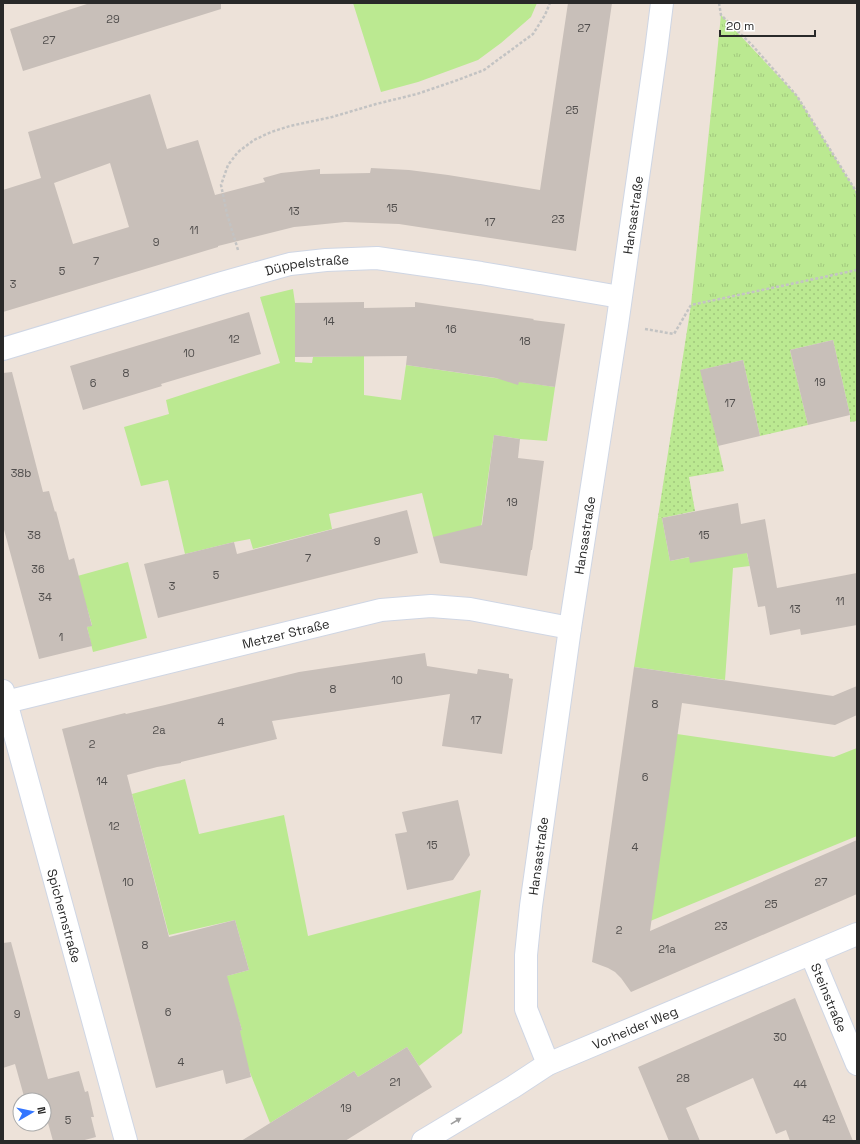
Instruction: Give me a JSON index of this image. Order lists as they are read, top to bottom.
{
  "streets": {
    "street": [
      "Hansastraße",
      "Düppelstraße",
      "Metzer Straße",
      "Spichernstraße",
      "Steinstraße",
      "Vorheider Weg"
    ]
  },
  "crossings": [
    ["Hansastraße", "Düppelstraße"],
    ["Hansastraße", "Metzer Straße"],
    ["Hansastraße", "Vorheider Weg"],
    ["Metzer Straße", "Spichernstraße"],
    ["Steinstraße", "Vorheider Weg"]
  ],
  "house_numbers": [
    "29",
    "27",
    "27",
    "25",
    "15",
    "13",
    "23",
    "17",
    "11",
    "9",
    "7",
    "5",
    "3",
    "14",
    "16",
    "12",
    "18",
    "10",
    "8",
    "19",
    "6",
    "17",
    "38b",
    "19",
    "38",
    "15",
    "9",
    "7",
    "36",
    "5",
    "3",
    "34",
    "11",
    "13",
    "1",
    "10",
    "8",
    "8",
    "17",
    "4",
    "2a",
    "2",
    "6",
    "14",
    "12",
    "15",
    "4",
    "10",
    "27",
    "25",
    "23",
    "2",
    "8",
    "21a",
    "6",
    "9",
    "30",
    "4",
    "28",
    "21",
    "44",
    "19",
    "42",
    "5"
  ],
  "scale_bar": "20 m",
  "north": "right"
}
